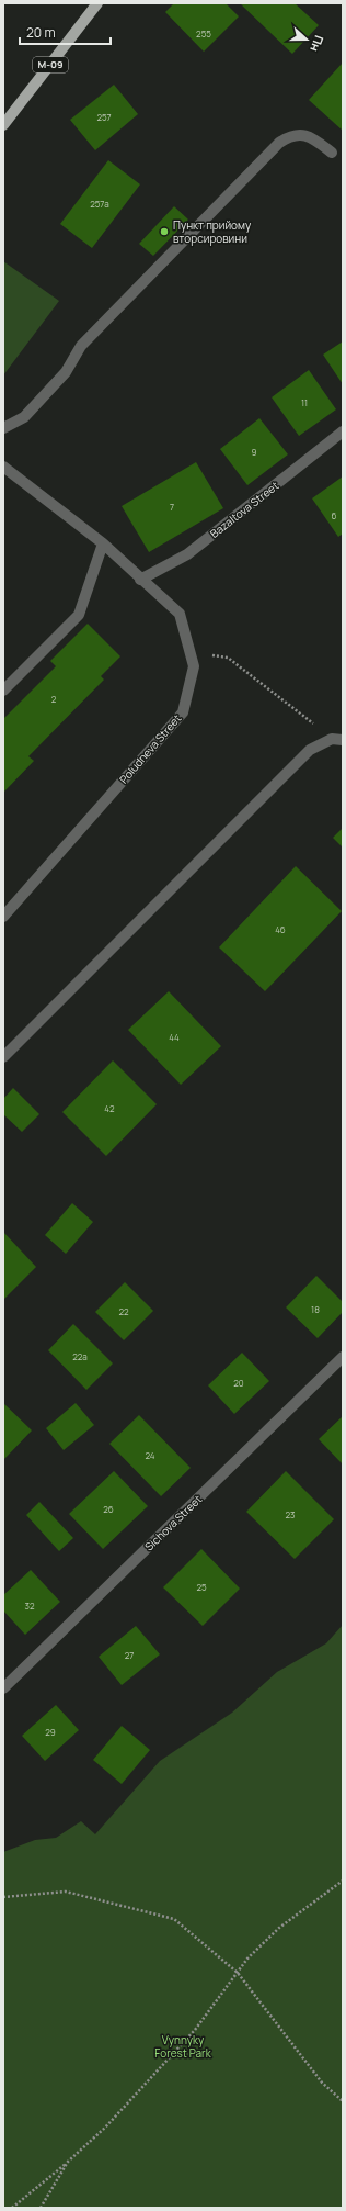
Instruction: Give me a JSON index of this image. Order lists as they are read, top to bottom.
{
  "streets": {
    "main road": ["М-09"],
    "street": ["Bazaltova Street", "Poludneva Street", "Sichova Street"]
  },
  "crossings": [
    ["Bazaltova Street", "Poludneva Street"]
  ],
  "parks": ["Vynnyky Forest Park"],
  "places": ["Пункт прийому вторсировини"],
  "house_numbers": [
    "255",
    "257",
    "257а",
    "11",
    "9",
    "7",
    "6",
    "2",
    "46",
    "44",
    "42",
    "18",
    "22",
    "22а",
    "20",
    "24",
    "26",
    "23",
    "25",
    "32",
    "27",
    "29"
  ],
  "scale_bar": "20 m",
  "north": "right"
}
